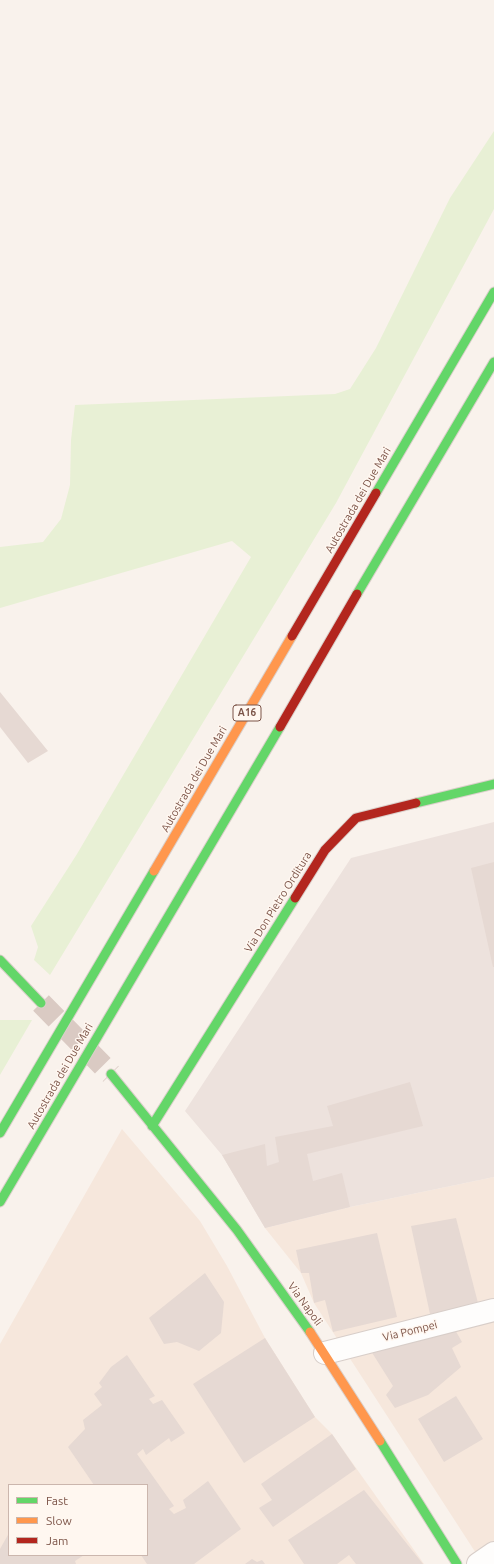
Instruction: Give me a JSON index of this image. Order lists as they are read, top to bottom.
{
  "streets": {
    "main road": [
      "Autostrada dei Due Mari",
      "A16",
      "Via Don Pietro Orditura",
      "Via Napoli"
    ],
    "street": ["Via Pompei"]
  },
  "crossings": [
    ["Via Don Pietro Orditura", "Via Napoli"],
    ["Via Napoli", "Via Pompei"]
  ],
  "legend": ["Fast", "Slow", "Jam"]
}
